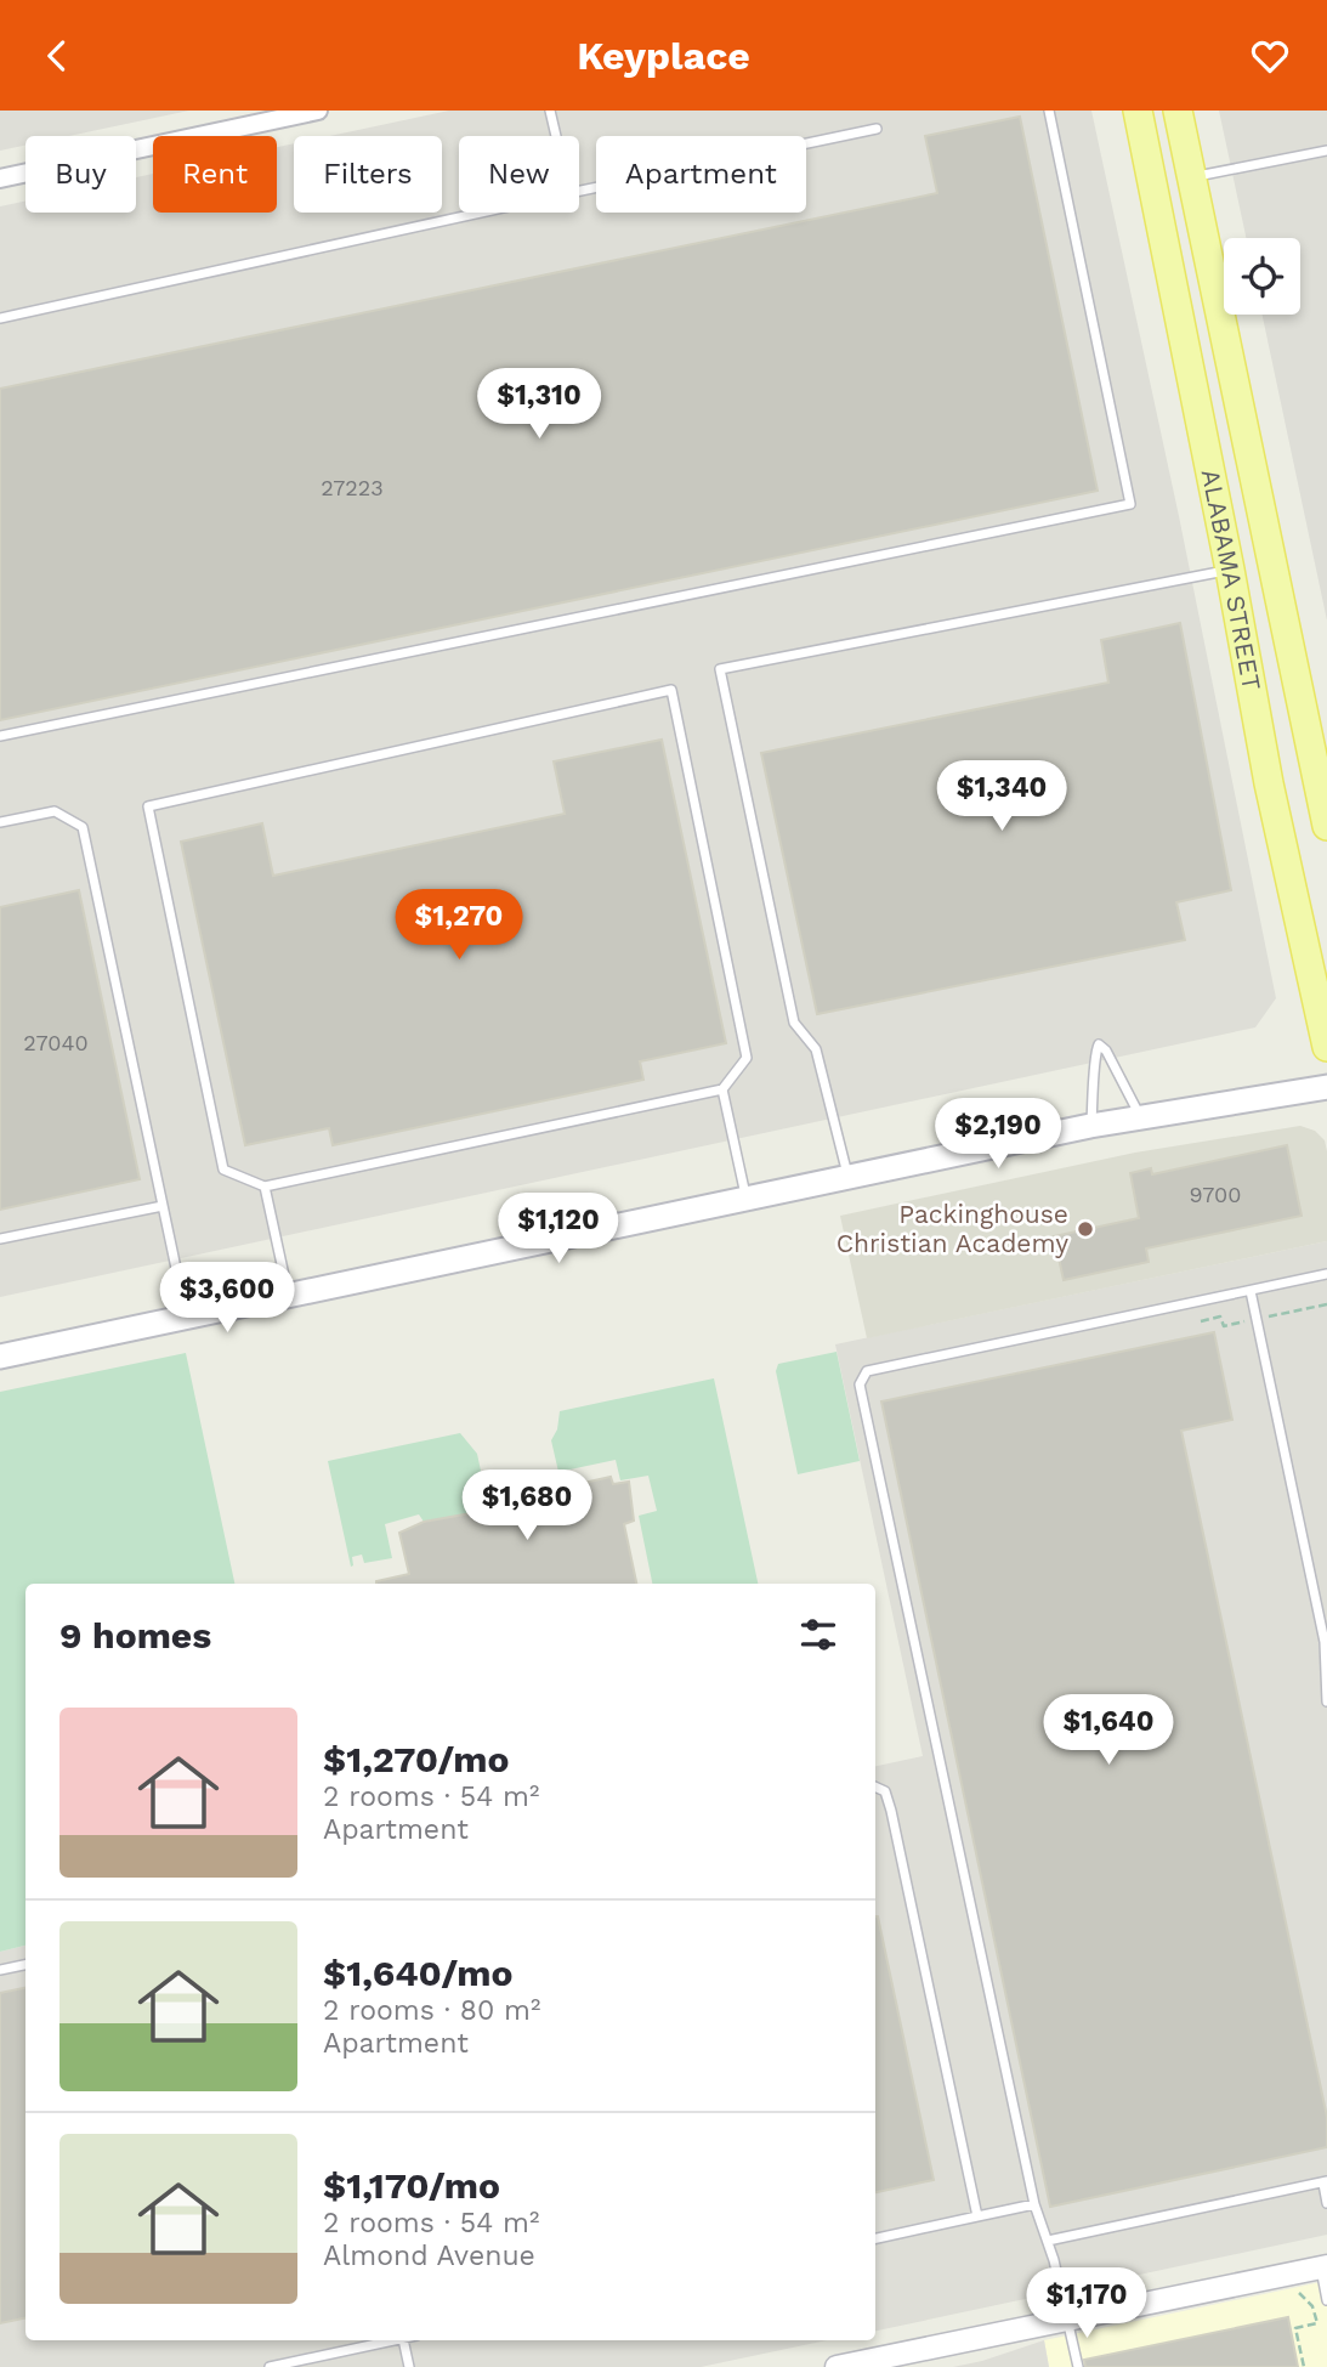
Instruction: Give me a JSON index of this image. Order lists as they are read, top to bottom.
{
  "streets": {
    "main road": ["ALABAMA STREET"]
  },
  "places": ["Packinghouse Christian Academy"],
  "house_numbers": ["27223", "27040", "9700"],
  "page": {
    "header": "Keyplace",
    "chip": [
      "Buy",
      "Rent",
      "Filters",
      "New",
      "Apartment"
    ],
    "price": [
      "$1,310",
      "$1,340",
      "$1,270",
      "$2,190",
      "$1,120",
      "$3,600",
      "$1,680",
      "$1,640",
      "$1,170"
    ],
    "heading": "9 homes",
    "list": [
      {
        "name": "$1,270/mo",
        "note": "2 rooms · 54 m² · Apartment"
      },
      {
        "name": "$1,640/mo",
        "note": "2 rooms · 80 m² · Apartment"
      },
      {
        "name": "$1,170/mo",
        "note": "2 rooms · 54 m² · Almond Avenue"
      }
    ]
  }
}
